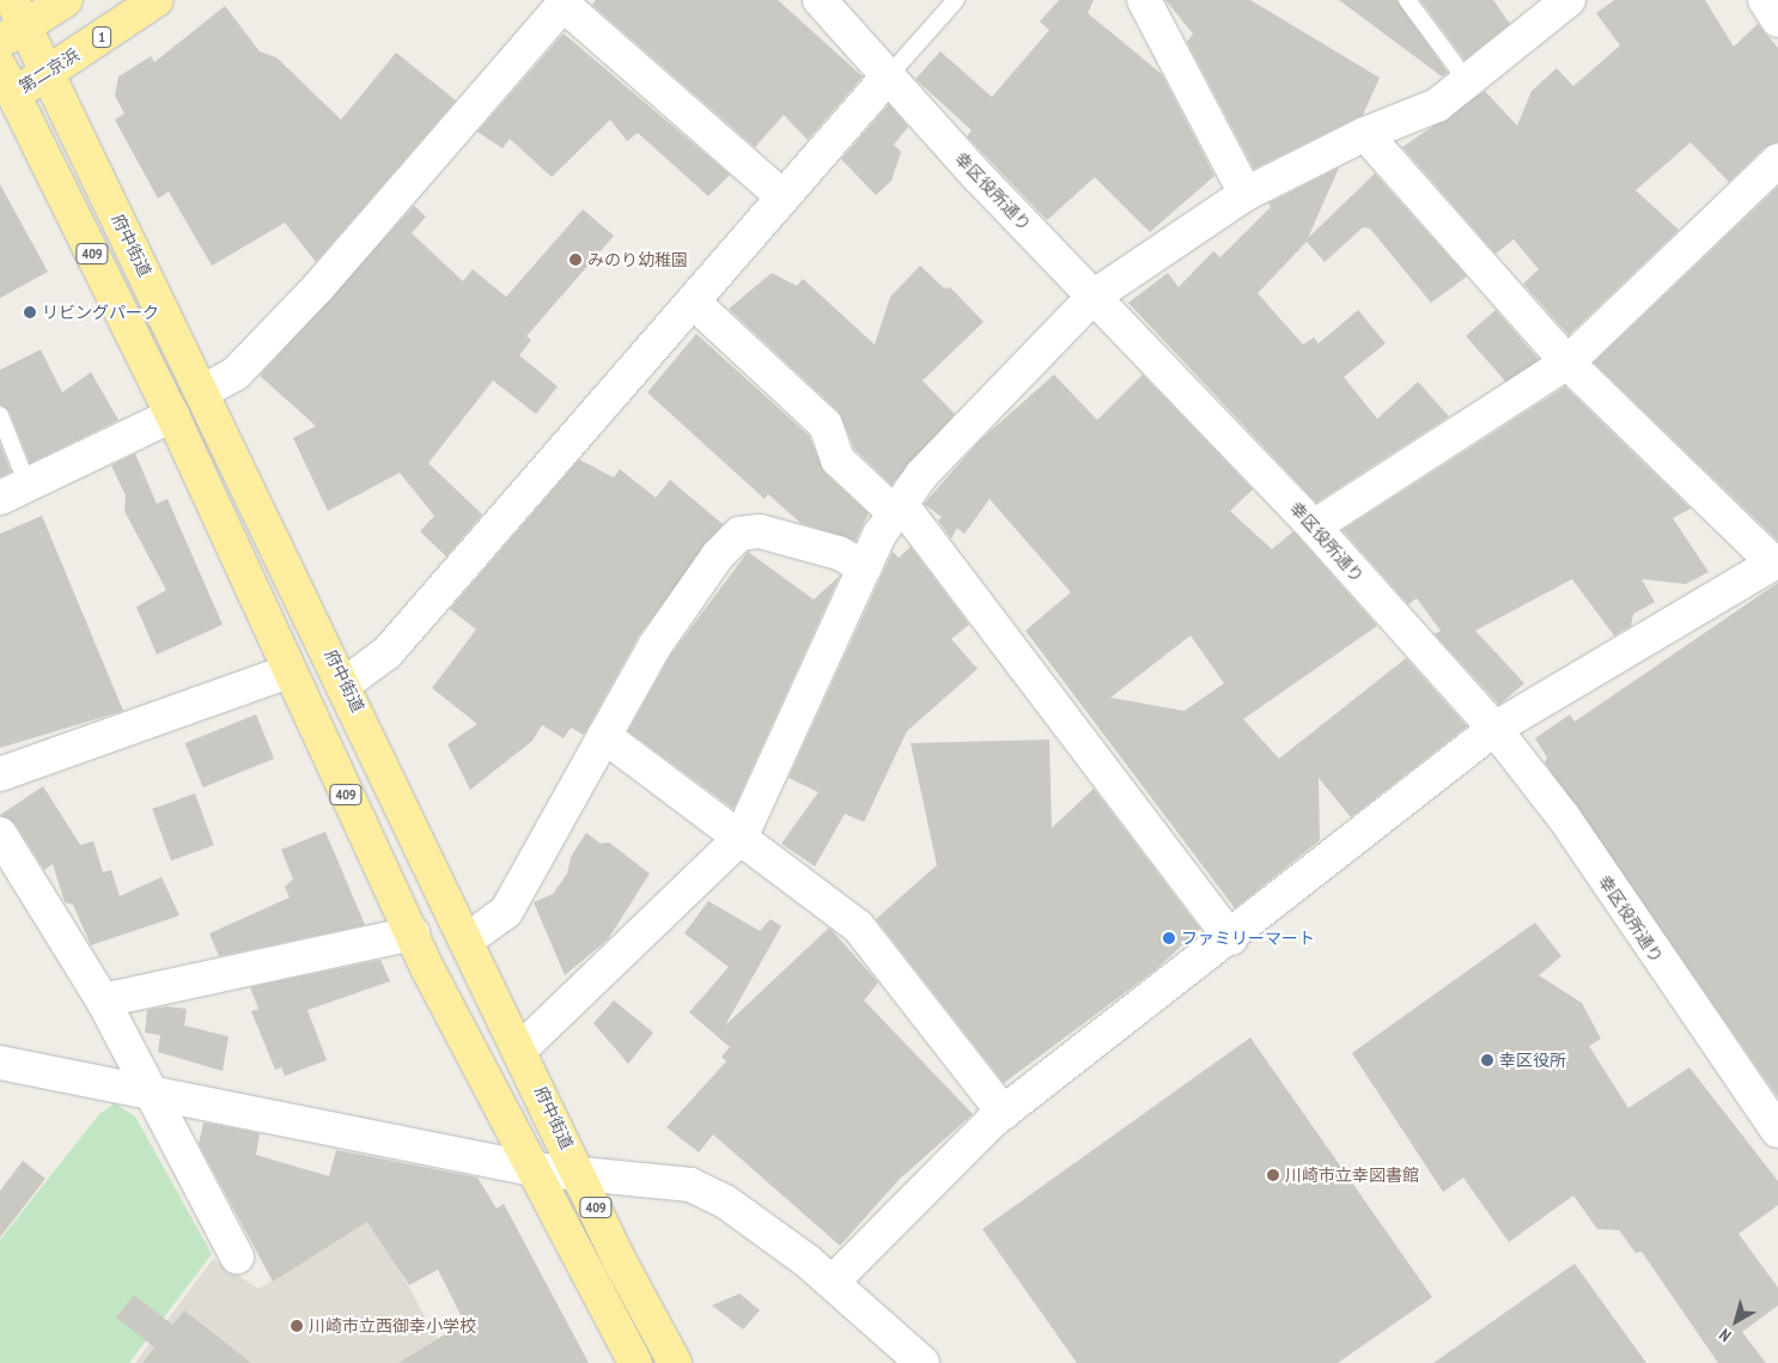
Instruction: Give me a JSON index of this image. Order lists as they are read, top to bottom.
{
  "streets": {
    "highway": [
      "1",
      "第二京浜",
      "府中街道",
      "409"
    ],
    "street": ["幸区役所通り"]
  },
  "crossings": [
    ["第二京浜", "府中街道"],
    ["第二京浜", "409"]
  ],
  "places": [
    "みのり幼稚園",
    "リビングパーク",
    "ファミリーマート",
    "幸区役所",
    "川崎市立幸図書館",
    "川崎市立西御幸小学校"
  ],
  "north": "bottom left"
}
